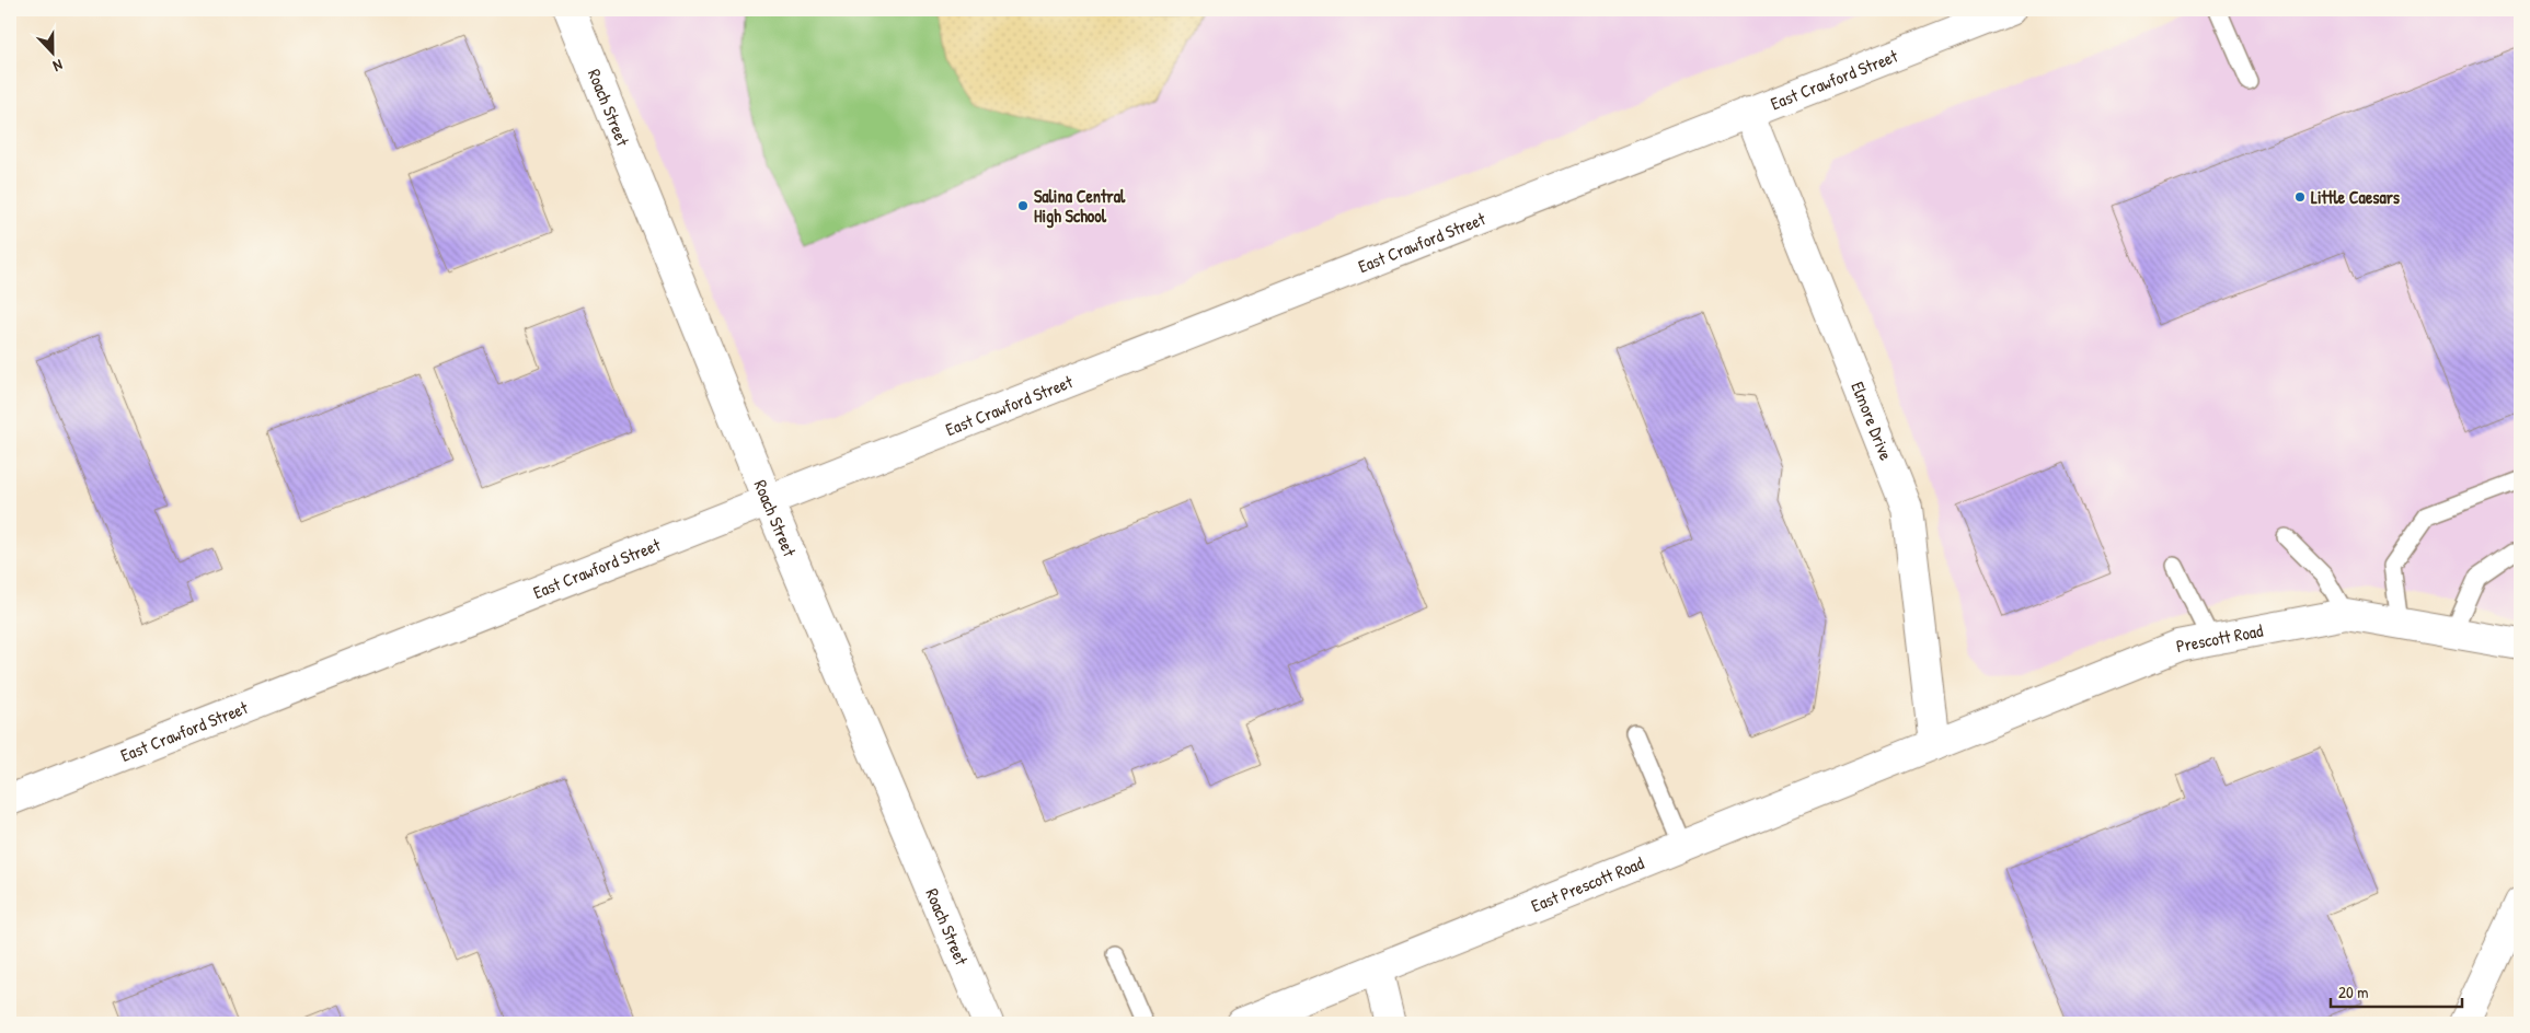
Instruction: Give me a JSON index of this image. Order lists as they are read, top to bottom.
{
  "streets": {
    "street": [
      "East Crawford Street",
      "Roach Street",
      "Elmore Drive",
      "Prescott Road",
      "East Prescott Road"
    ]
  },
  "crossings": [
    ["East Crawford Street", "Roach Street"],
    ["East Crawford Street", "Elmore Drive"],
    ["Elmore Drive", "Prescott Road"],
    ["Elmore Drive", "East Prescott Road"],
    ["Prescott Road", "East Prescott Road"]
  ],
  "places": ["Little Caesars", "Salina Central High School"],
  "scale_bar": "20 m",
  "north": "bottom"
}
